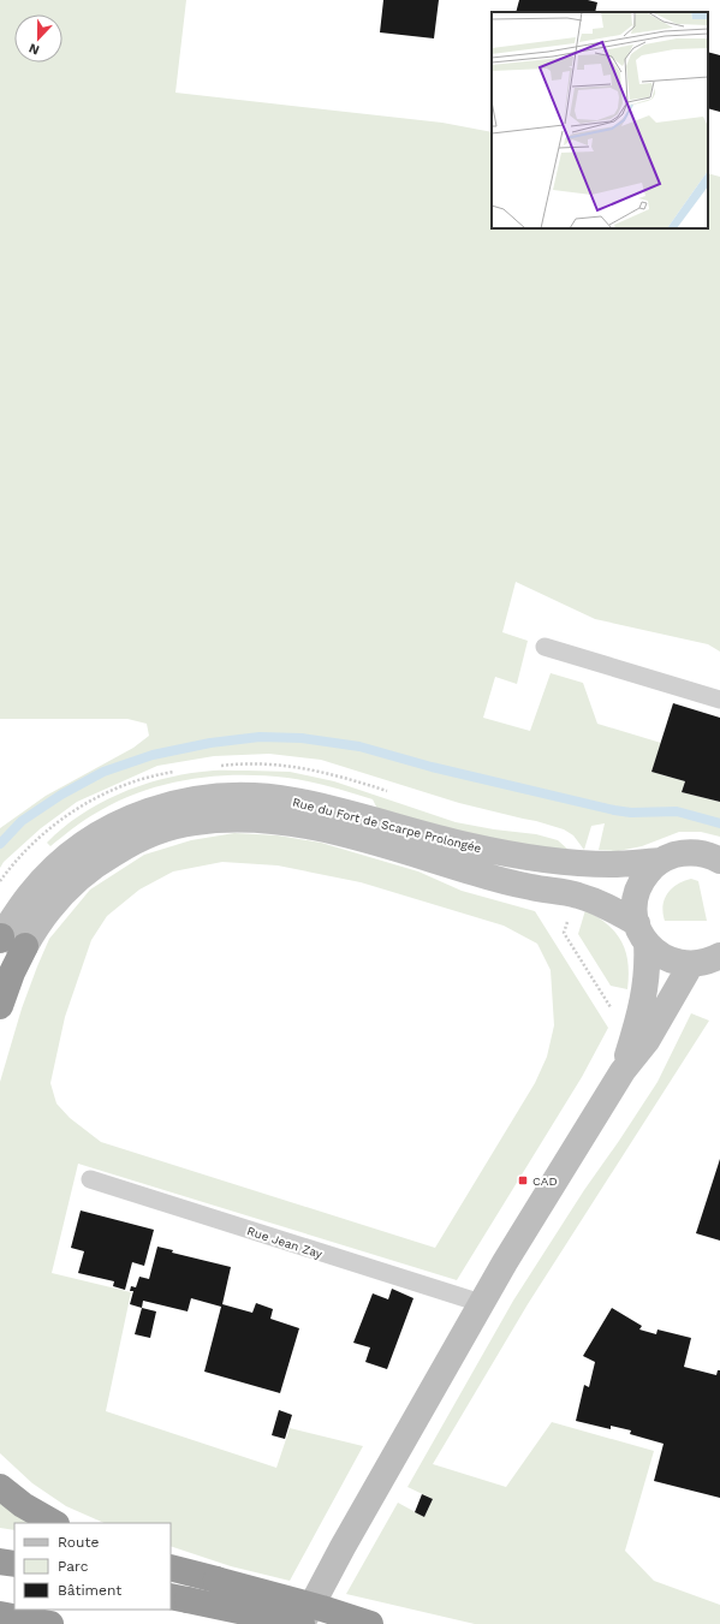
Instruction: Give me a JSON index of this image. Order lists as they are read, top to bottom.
{
  "streets": {
    "main road": ["Rue du Fort de Scarpe Prolongée"],
    "lane": ["Rue Jean Zay"]
  },
  "places": {
    "transit": ["CAD"]
  },
  "legend": ["Route", "Parc", "Bâtiment"],
  "north": "bottom"
}
